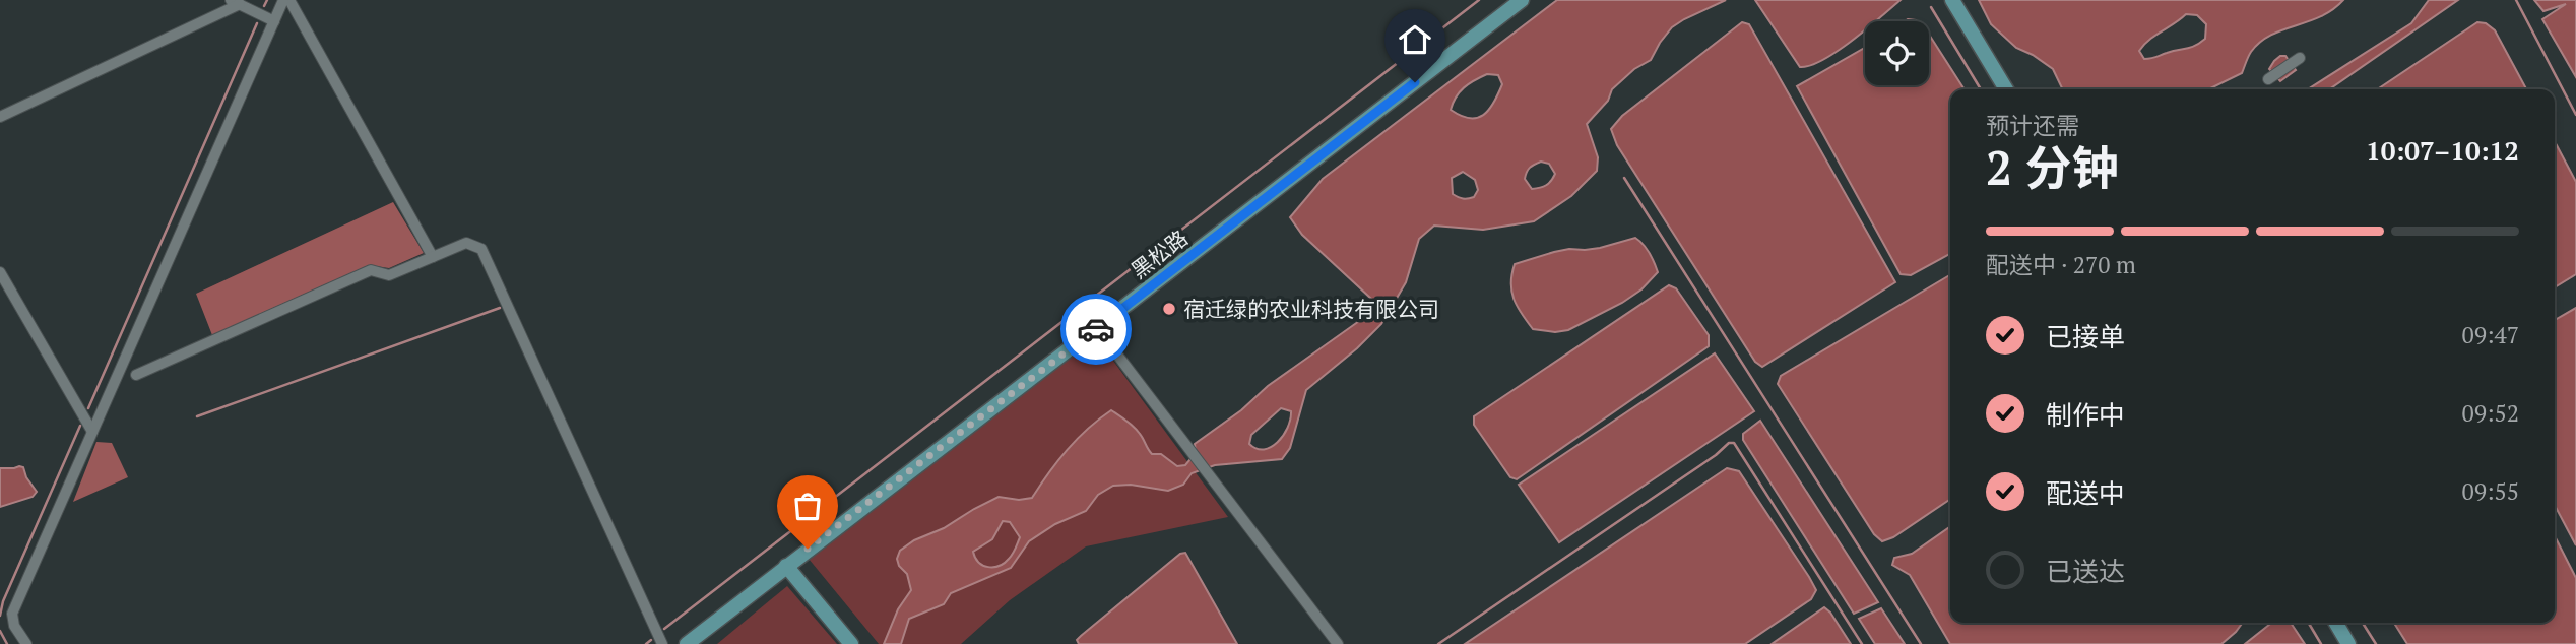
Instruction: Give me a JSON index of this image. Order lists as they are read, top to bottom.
{
  "streets": {
    "street": ["黑松路"]
  },
  "places": ["宿迁绿的农业科技有限公司"],
  "page": {
    "heading": ["2 分钟", "预计还需", "10:07–10:12"],
    "bar": "配送中 · 270 m",
    "list": [
      ["已接单", "09:47"],
      ["制作中", "09:52"],
      ["配送中", "09:55"],
      "已送达"
    ]
  }
}
